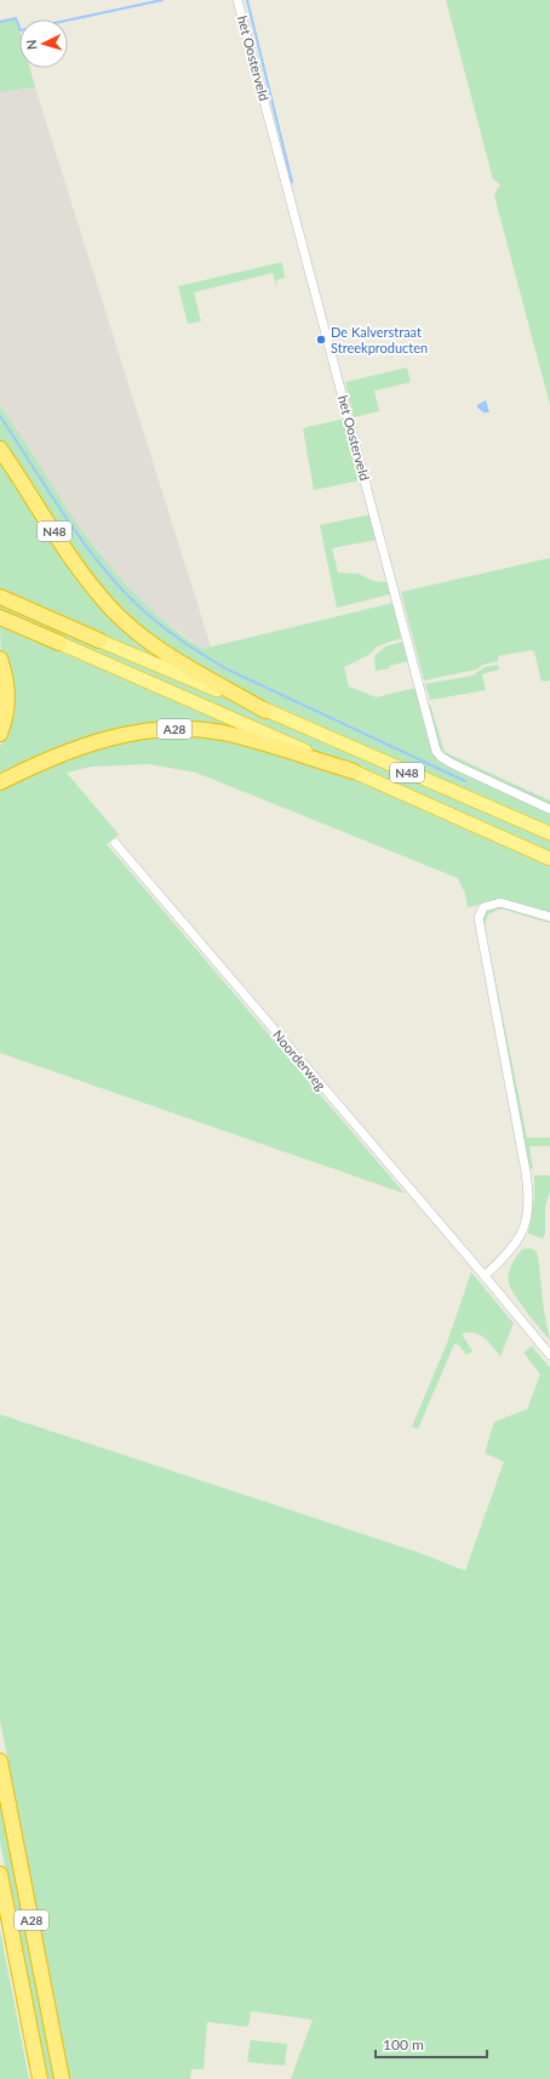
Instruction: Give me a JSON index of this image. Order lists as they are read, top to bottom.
{
  "streets": {
    "highway": ["N48", "A28"],
    "street": ["het Oosterveld", "Noorderweg"]
  },
  "crossings": [
    ["N48", "A28"]
  ],
  "places": ["De Kalverstraat Streekproducten"],
  "scale_bar": "100 m",
  "north": "left"
}
